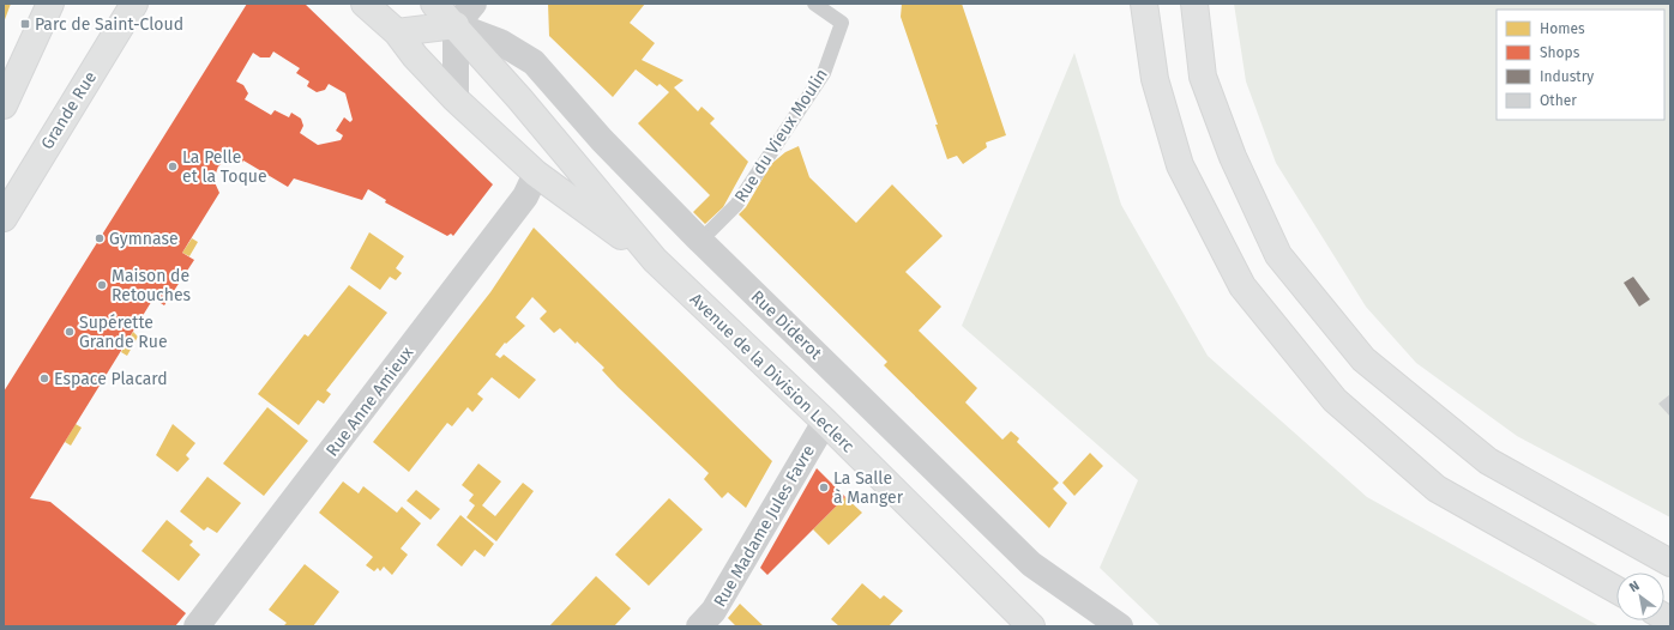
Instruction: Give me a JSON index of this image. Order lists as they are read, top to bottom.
{
  "streets": {
    "main road": ["Grande Rue", "Avenue de la Division Leclerc"],
    "street": ["Rue Diderot", "Rue Anne Amieux", "Rue Madame Jules Favre"],
    "lane": ["Rue du Vieux Moulin"]
  },
  "crossings": [
    ["Rue du Vieux Moulin", "Rue Diderot"],
    ["Rue Diderot", "Avenue de la Division Leclerc"],
    ["Avenue de la Division Leclerc", "Rue Anne Amieux"],
    ["Avenue de la Division Leclerc", "Rue Madame Jules Favre"]
  ],
  "places": {
    "transit": ["Parc de Saint-Cloud"],
    "other": [
      "La Pelle et la Toque",
      "Gymnase",
      "Maison de Retouches",
      "Supérette Grande Rue",
      "Espace Placard",
      "La Salle à Manger"
    ]
  },
  "legend": [
    "Homes",
    "Shops",
    "Industry",
    "Other"
  ],
  "north": "top left"
}
